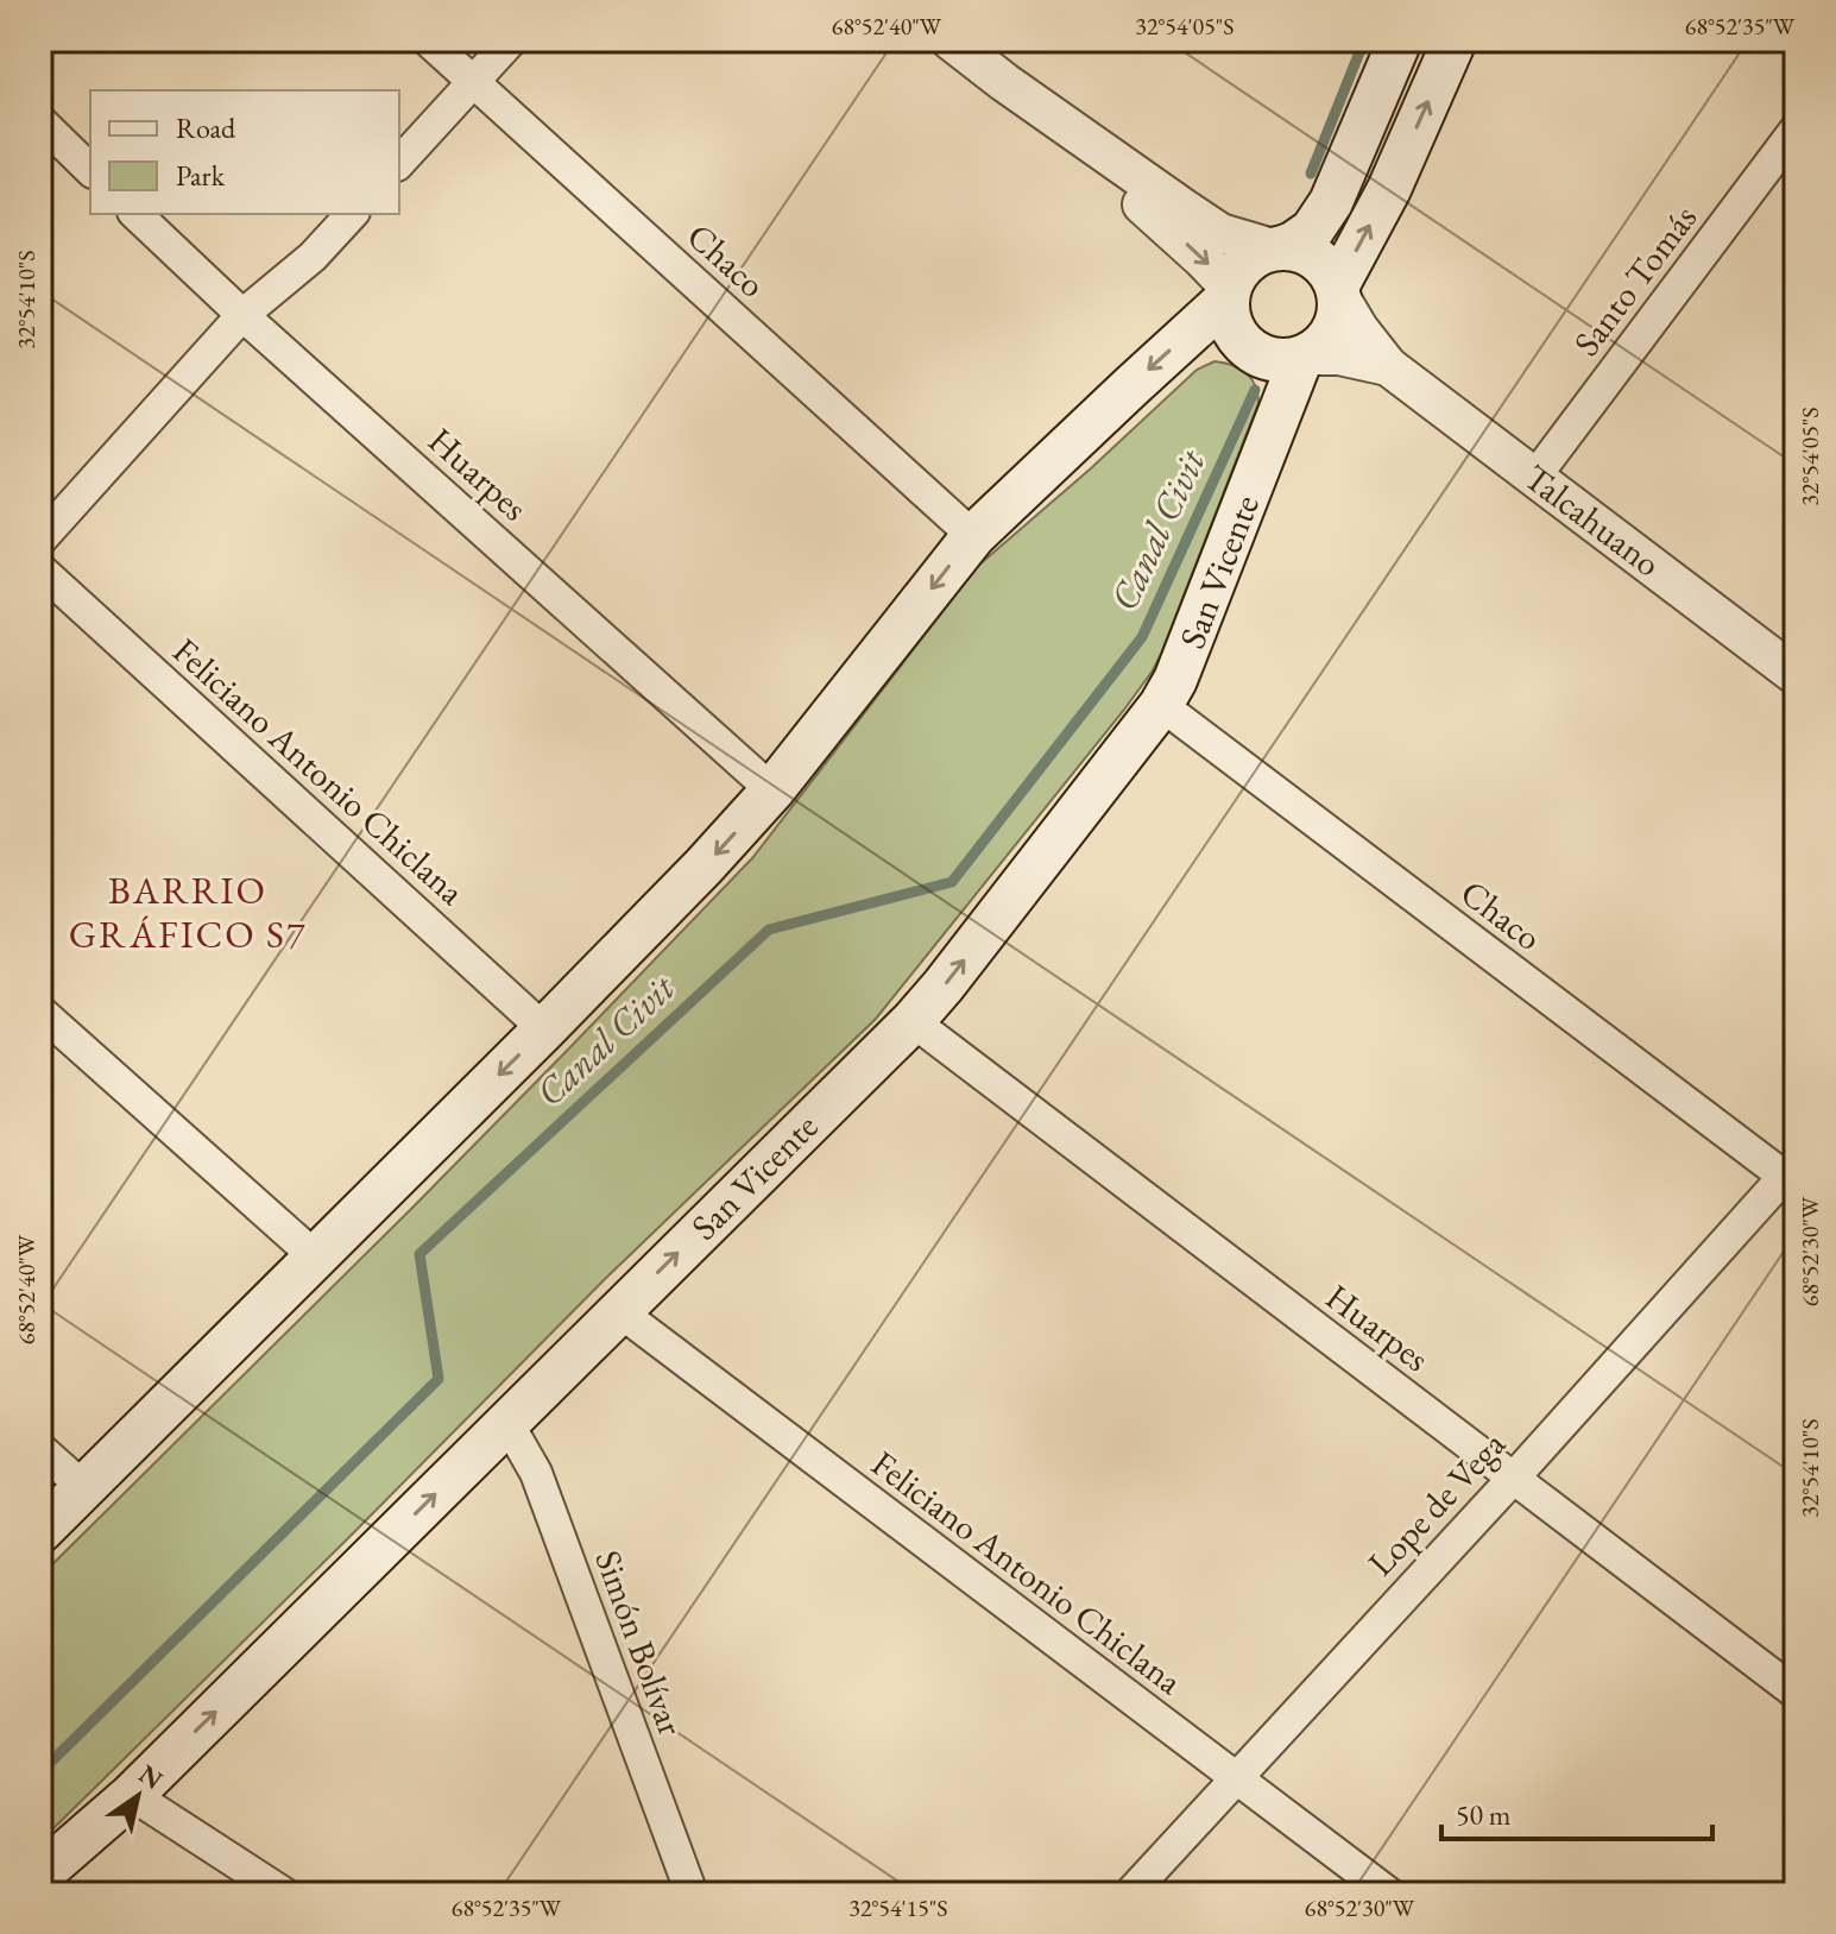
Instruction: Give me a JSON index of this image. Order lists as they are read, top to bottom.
{
  "streets": {
    "main road": ["San Vicente"],
    "street": [
      "Chaco",
      "Santo Tomás",
      "Huarpes",
      "Talcahuano",
      "Feliciano Antonio Chiclana",
      "Lope de Vega",
      "Simón Bolívar"
    ]
  },
  "crossings": [
    ["Chaco", "San Vicente"],
    ["Chaco", "Lope de Vega"],
    ["Santo Tomás", "Talcahuano"],
    ["Huarpes", "San Vicente"],
    ["Huarpes", "Lope de Vega"],
    ["Talcahuano", "San Vicente"],
    ["San Vicente", "Feliciano Antonio Chiclana"],
    ["San Vicente", "Simón Bolívar"],
    ["Feliciano Antonio Chiclana", "Lope de Vega"]
  ],
  "districts": ["BARRIO GRÁFICO S7"],
  "water": ["Canal Civit"],
  "legend": ["Road", "Park"],
  "scale_bar": "50 m",
  "north": "top right",
  "coordinates": [
    "68°52'40\"W",
    "32°54'05\"S",
    "68°52'35\"W",
    "32°54'10\"S",
    "68°52'30\"W",
    "32°54'15\"S"
  ]
}
